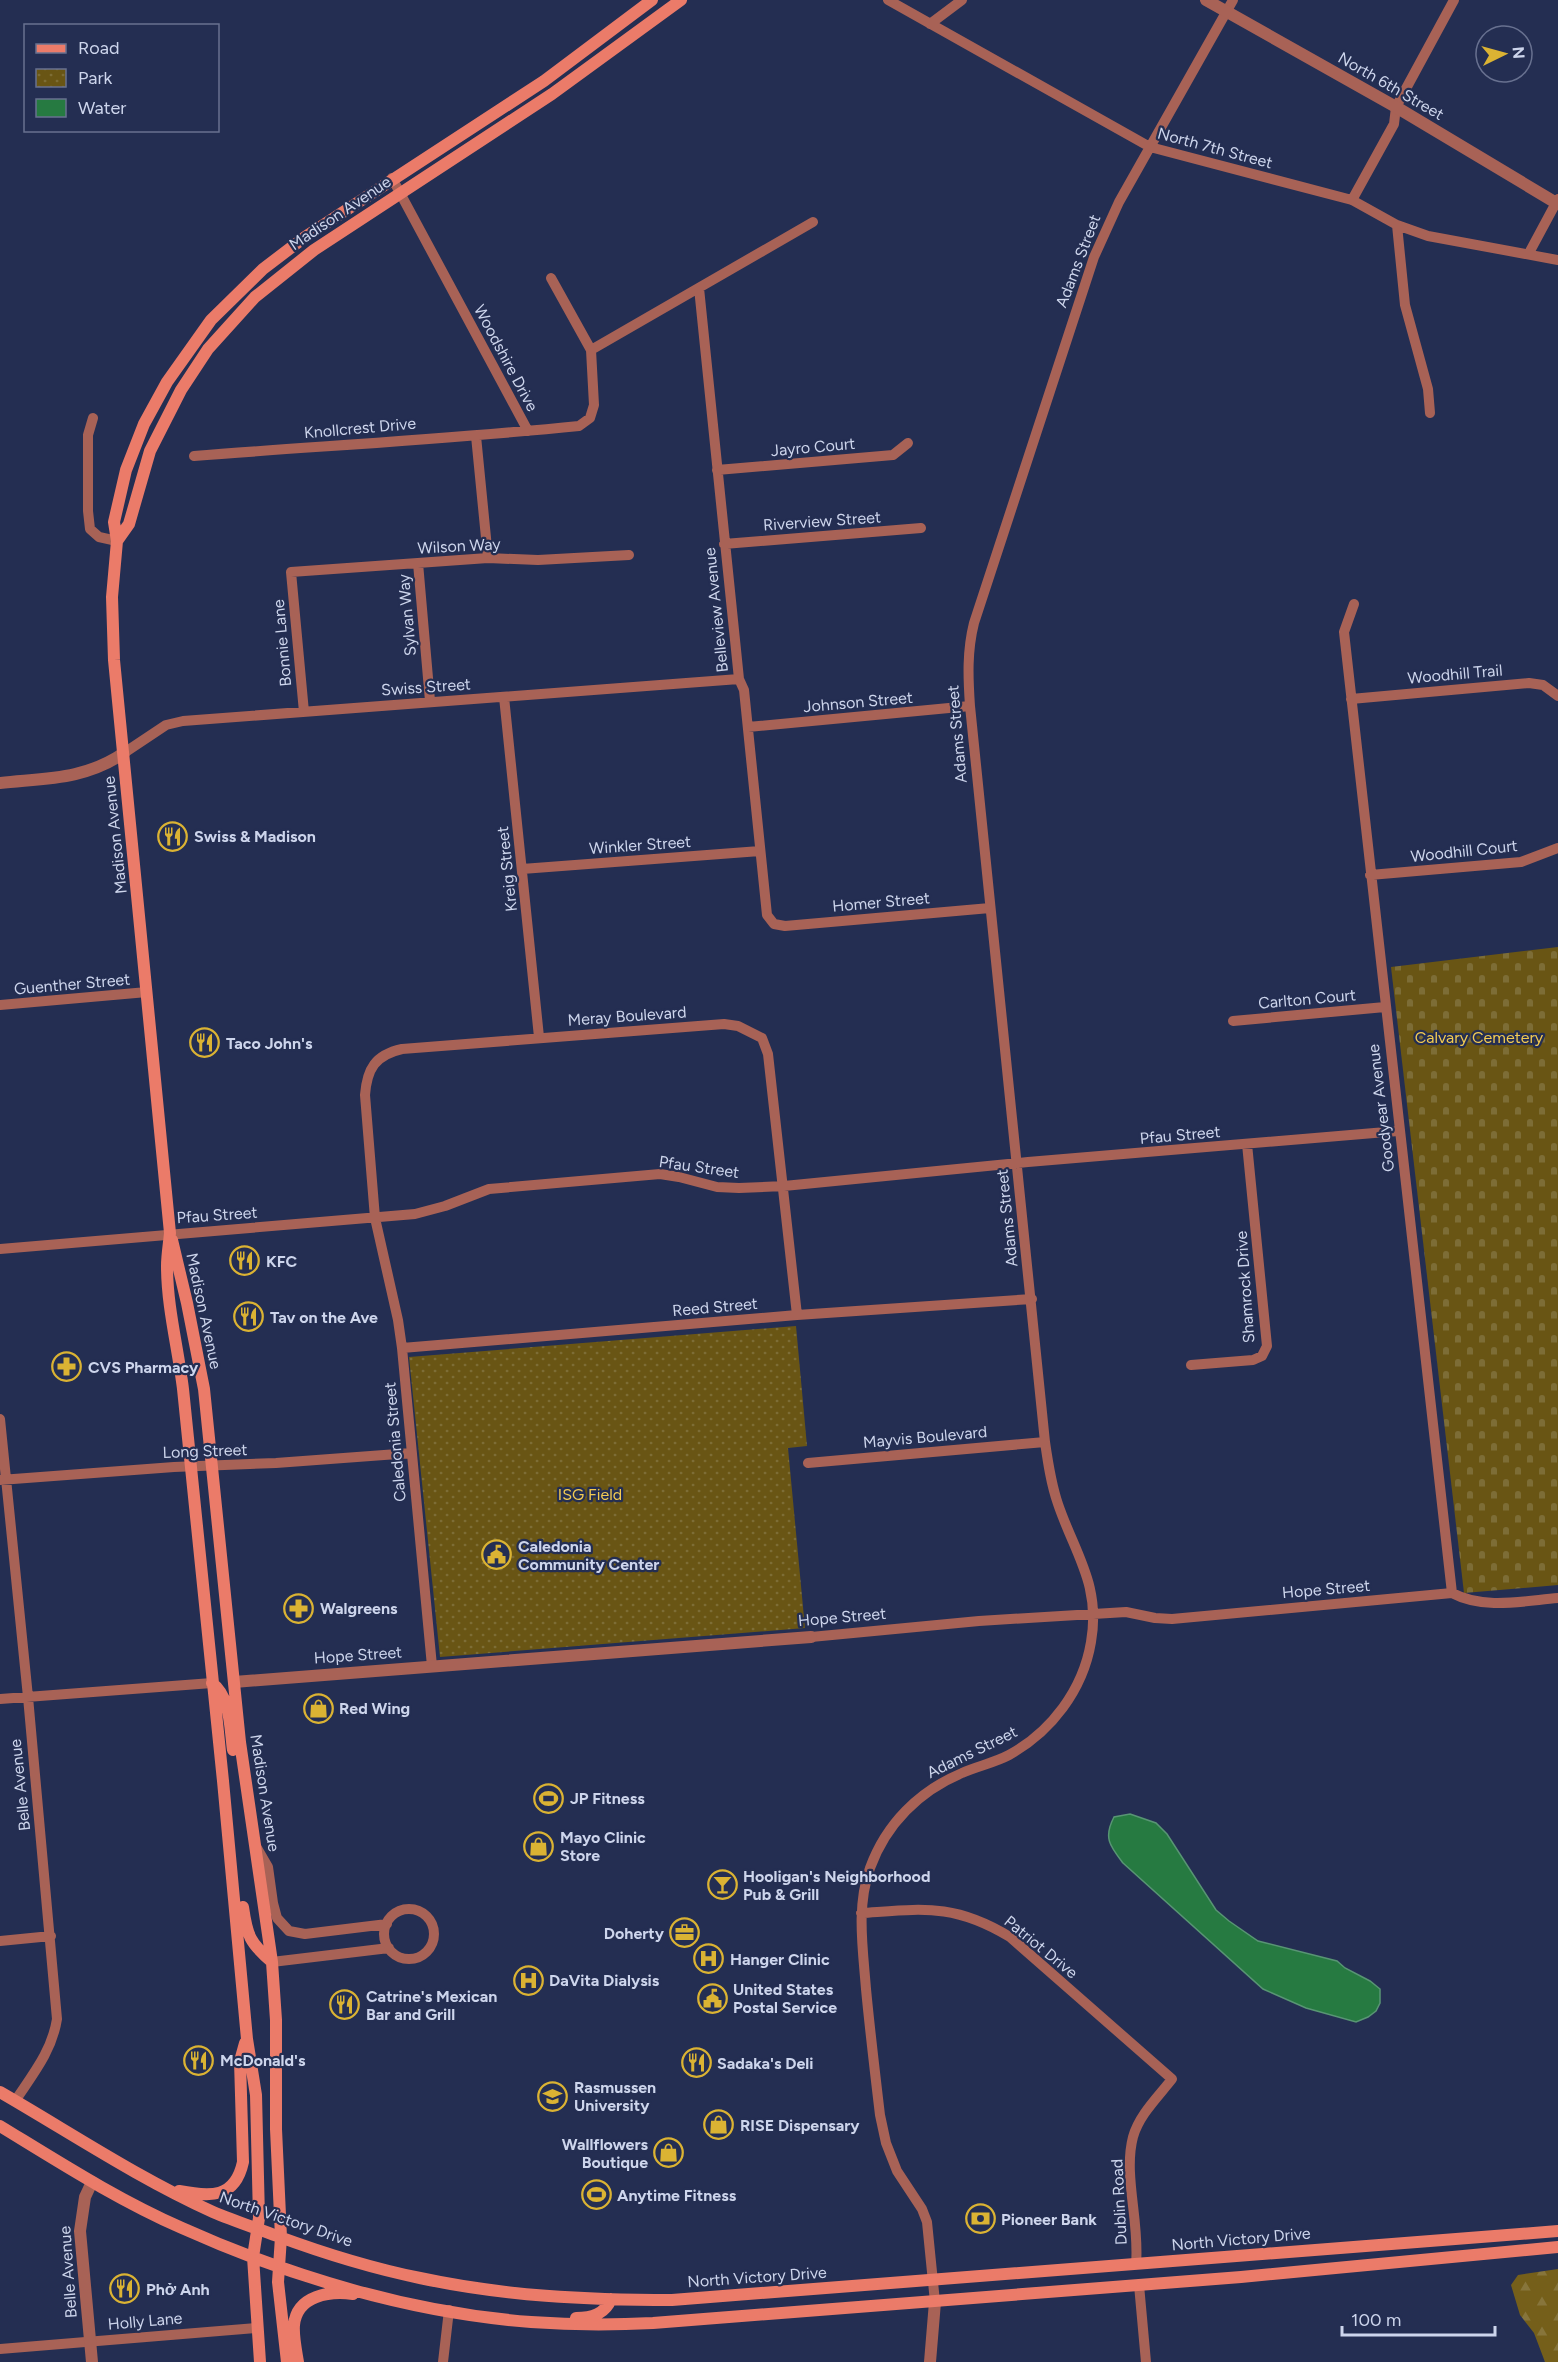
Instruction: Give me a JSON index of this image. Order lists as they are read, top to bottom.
{
  "streets": {
    "main road": ["Madison Avenue", "North Victory Drive"],
    "street": [
      "North 6th Street",
      "North 7th Street",
      "Adams Street",
      "Woodshire Drive",
      "Knollcrest Drive",
      "Jayro Court",
      "Riverview Street",
      "Wilson Way",
      "Belleview Avenue",
      "Sylvan Way",
      "Bonnie Lane",
      "Woodhill Trail",
      "Swiss Street",
      "Johnson Street",
      "Winkler Street",
      "Woodhill Court",
      "Kreig Street",
      "Homer Street",
      "Guenther Street",
      "Carlton Court",
      "Meray Boulevard",
      "Goodyear Avenue",
      "Pfau Street",
      "Shamrock Drive",
      "Reed Street",
      "Mayvis Boulevard",
      "Caledonia Street",
      "Long Street",
      "Hope Street",
      "Belle Avenue",
      "Patriot Drive",
      "Dublin Road",
      "Holly Lane"
    ]
  },
  "crossings": [
    ["North 6th Street", "Adams Street"],
    ["North 7th Street", "Adams Street"],
    ["Madison Avenue", "Woodshire Drive"],
    ["Madison Avenue", "Swiss Street"],
    ["Madison Avenue", "Guenther Street"],
    ["Madison Avenue", "Pfau Street"],
    ["Madison Avenue", "Long Street"],
    ["Madison Avenue", "Hope Street"],
    ["Madison Avenue", "North Victory Drive"],
    ["Madison Avenue", "Holly Lane"],
    ["Adams Street", "Johnson Street"],
    ["Adams Street", "Homer Street"],
    ["Adams Street", "Pfau Street"],
    ["Adams Street", "Reed Street"],
    ["Adams Street", "Mayvis Boulevard"],
    ["Adams Street", "Hope Street"],
    ["Adams Street", "Patriot Drive"],
    ["Adams Street", "North Victory Drive"],
    ["Woodshire Drive", "Knollcrest Drive"],
    ["Jayro Court", "Belleview Avenue"],
    ["Riverview Street", "Belleview Avenue"],
    ["Wilson Way", "Sylvan Way"],
    ["Wilson Way", "Bonnie Lane"],
    ["Belleview Avenue", "Swiss Street"],
    ["Belleview Avenue", "Johnson Street"],
    ["Belleview Avenue", "Winkler Street"],
    ["Belleview Avenue", "Homer Street"],
    ["Sylvan Way", "Swiss Street"],
    ["Bonnie Lane", "Swiss Street"],
    ["Woodhill Trail", "Goodyear Avenue"],
    ["Swiss Street", "Kreig Street"],
    ["Winkler Street", "Kreig Street"],
    ["Woodhill Court", "Goodyear Avenue"],
    ["Kreig Street", "Meray Boulevard"],
    ["Carlton Court", "Goodyear Avenue"],
    ["Meray Boulevard", "Pfau Street"],
    ["Meray Boulevard", "Reed Street"],
    ["Meray Boulevard", "Caledonia Street"],
    ["Goodyear Avenue", "Pfau Street"],
    ["Goodyear Avenue", "Hope Street"],
    ["Pfau Street", "Shamrock Drive"],
    ["Pfau Street", "Caledonia Street"],
    ["Reed Street", "Caledonia Street"],
    ["Caledonia Street", "Long Street"],
    ["Caledonia Street", "Hope Street"],
    ["Long Street", "Belle Avenue"],
    ["Belle Avenue", "North Victory Drive"],
    ["Belle Avenue", "Holly Lane"],
    ["Patriot Drive", "Dublin Road"],
    ["Dublin Road", "North Victory Drive"]
  ],
  "parks": ["Calvary Cemetery", "ISG Field"],
  "places": {
    "restaurant": [
      "Swiss & Madison",
      "Taco John's",
      "KFC",
      "Tav on the Ave",
      "Catrine's Mexican Bar and Grill",
      "McDonald's",
      "Sadaka's Deli",
      "Phở Anh"
    ],
    "pharmacy": ["CVS Pharmacy", "Walgreens"],
    "public building": ["Caledonia Community Center", "United States Postal Service"],
    "shop": [
      "Red Wing",
      "Mayo Clinic Store",
      "RISE Dispensary",
      "Wallflowers Boutique"
    ],
    "sports": ["JP Fitness", "Anytime Fitness"],
    "bar": ["Hooligan's Neighborhood Pub & Grill"],
    "office": ["Doherty"],
    "hospital": ["Hanger Clinic", "DaVita Dialysis"],
    "school or university": ["Rasmussen University"],
    "bank": ["Pioneer Bank"]
  },
  "legend": ["Road", "Park", "Water"],
  "scale_bar": "100 m",
  "north": "right"
}
